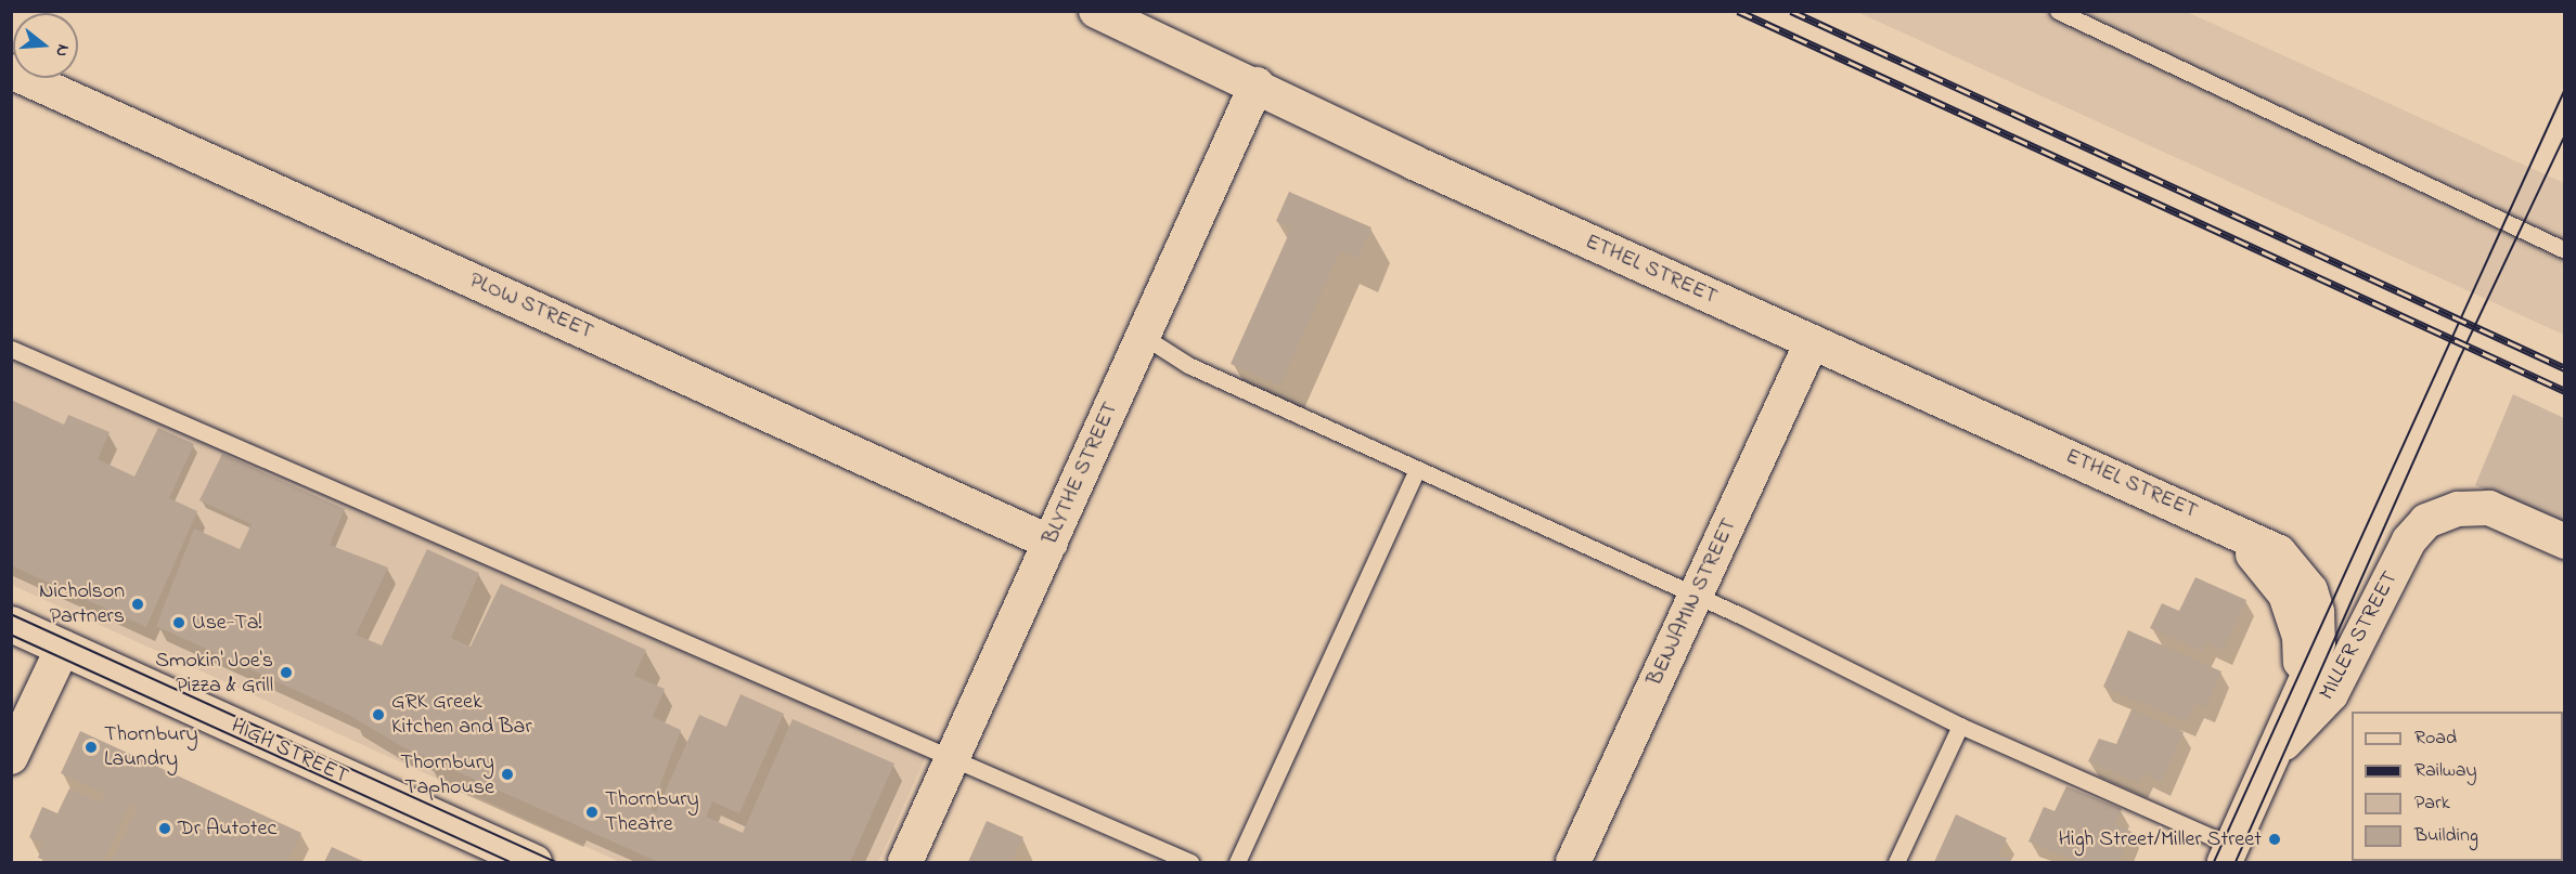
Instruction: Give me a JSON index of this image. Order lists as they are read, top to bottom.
{
  "streets": {
    "main road": ["HIGH STREET"],
    "street": [
      "ETHEL STREET",
      "PLOW STREET",
      "BLYTHE STREET",
      "BENJAMIN STREET",
      "MILLER STREET"
    ]
  },
  "crossings": [
    ["ETHEL STREET", "BLYTHE STREET"],
    ["ETHEL STREET", "BENJAMIN STREET"],
    ["ETHEL STREET", "MILLER STREET"],
    ["PLOW STREET", "BLYTHE STREET"]
  ],
  "places": [
    "Nicholson Partners",
    "Use-Ta!",
    "Smokin' Joe's Pizza & Grill",
    "GRK Greek Kitchen and Bar",
    "Thornbury Laundry",
    "Thornbury Taphouse",
    "Thornbury Theatre",
    "Dr Autotec",
    "High Street/Miller Street"
  ],
  "legend": [
    "Road",
    "Railway",
    "Park",
    "Building"
  ],
  "north": "right"
}
